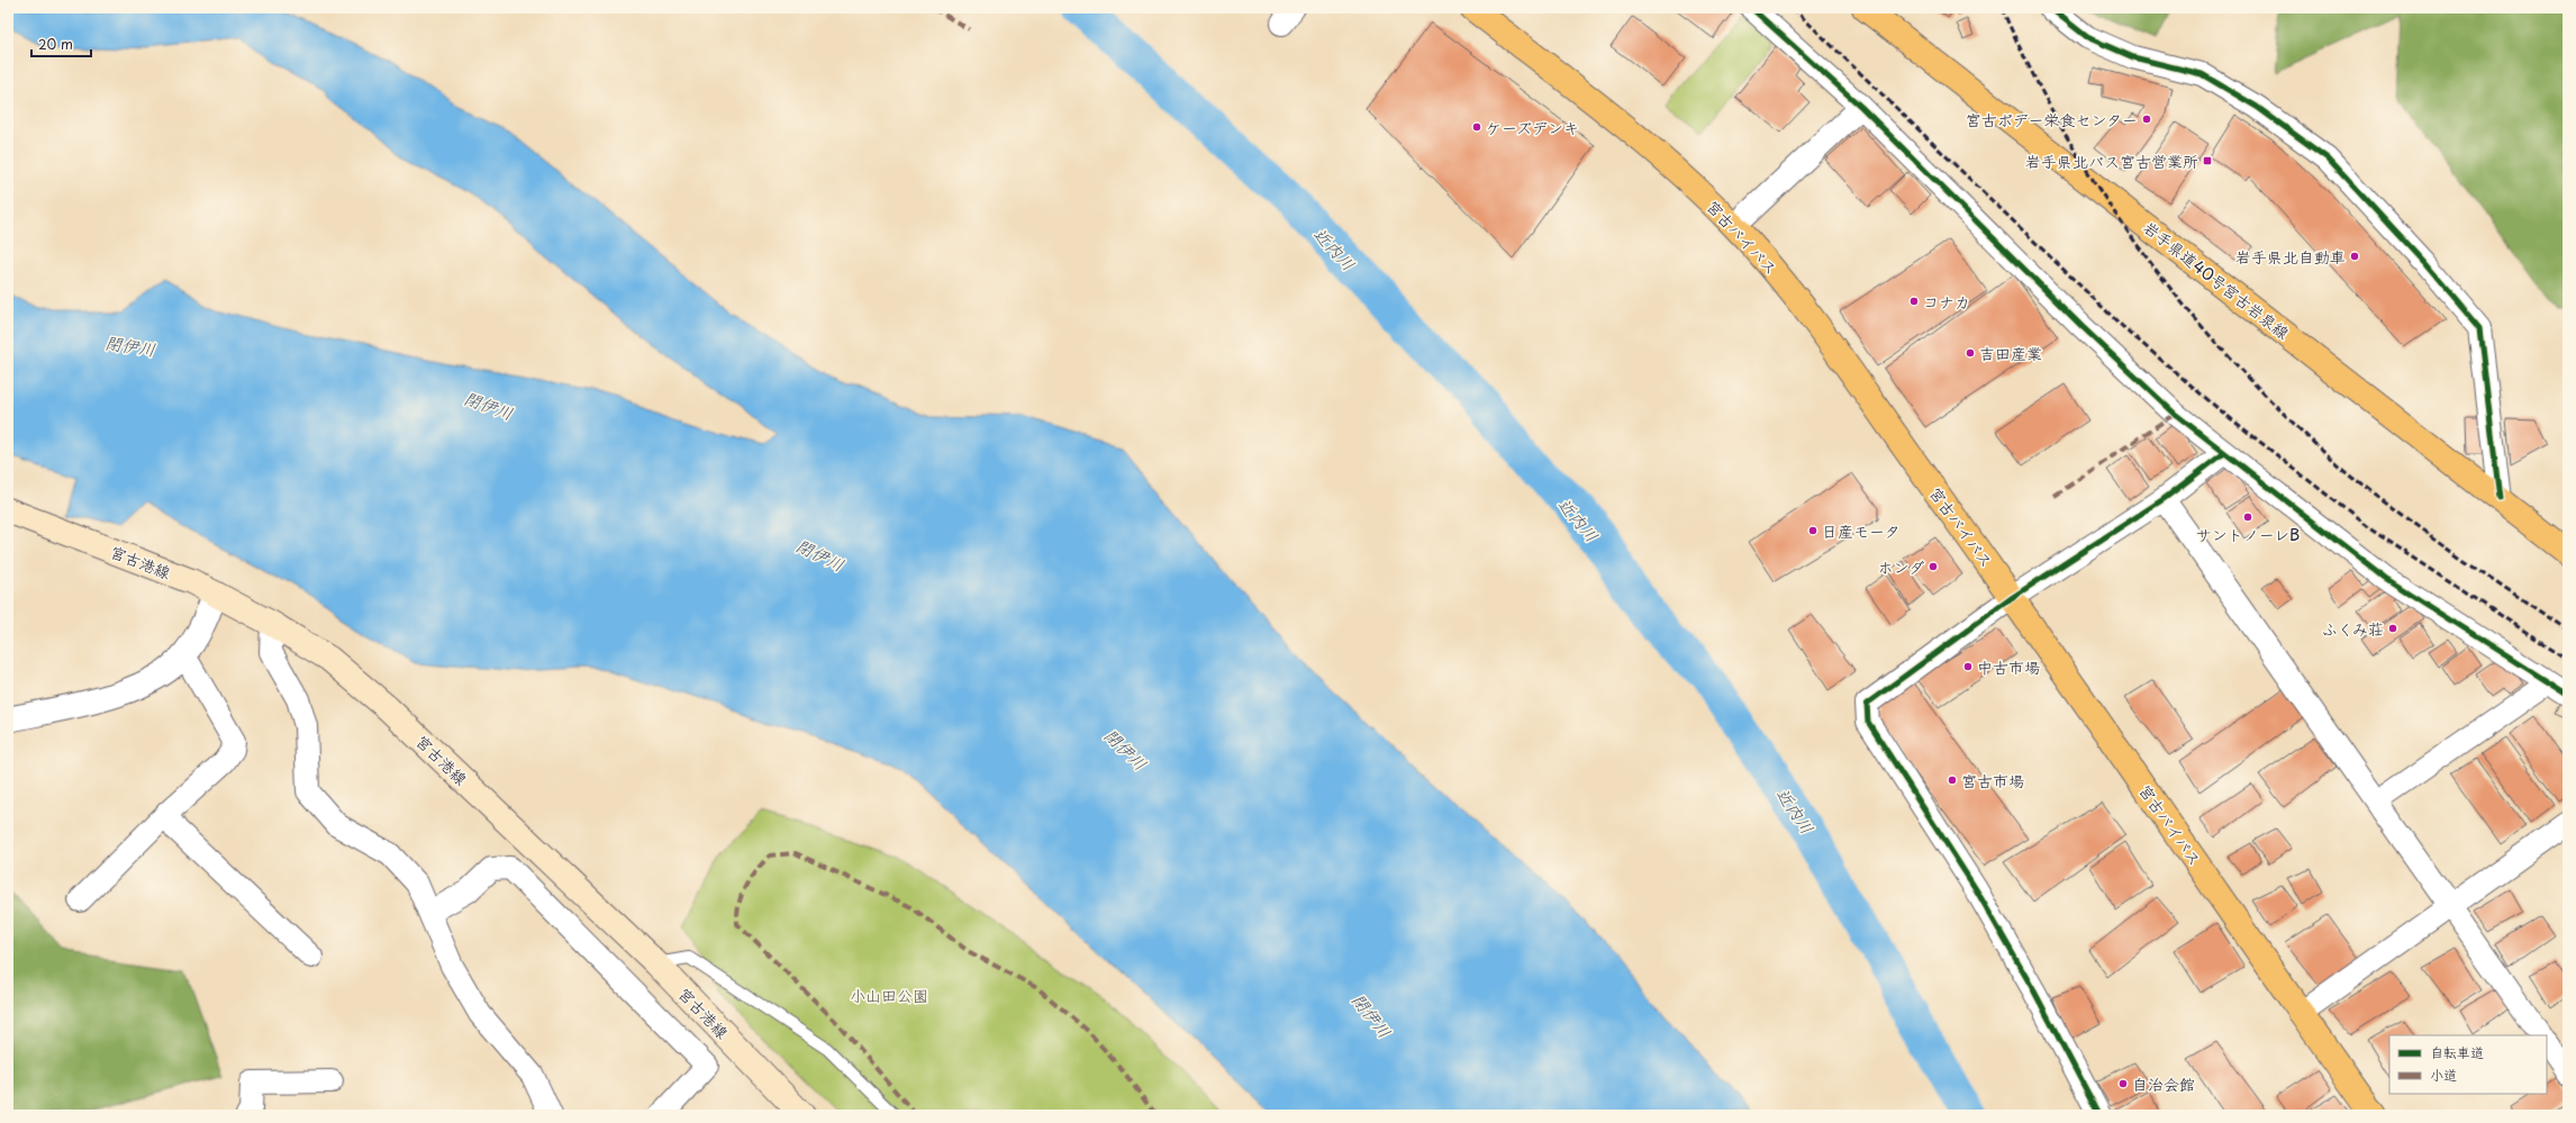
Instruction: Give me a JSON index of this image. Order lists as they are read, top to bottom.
{
  "streets": {
    "main road": ["宮古バイパス", "岩手県道40号宮古岩泉線", "宮古港線"]
  },
  "water": ["近内川", "閉伊川"],
  "parks": ["小山田公園"],
  "places": {
    "other": [
      "宮古ボデー栄食センター",
      "ケーズデンキ",
      "岩手県北自動車",
      "コナカ",
      "吉田産業",
      "サントノーレB",
      "日産モータ",
      "ホンダ",
      "ふくみ荘",
      "中古市場",
      "宮古市場",
      "自治会館"
    ],
    "transit": ["岩手県北バス宮古営業所"]
  },
  "legend": ["自転車道", "小道"],
  "scale_bar": "20 m"
}
